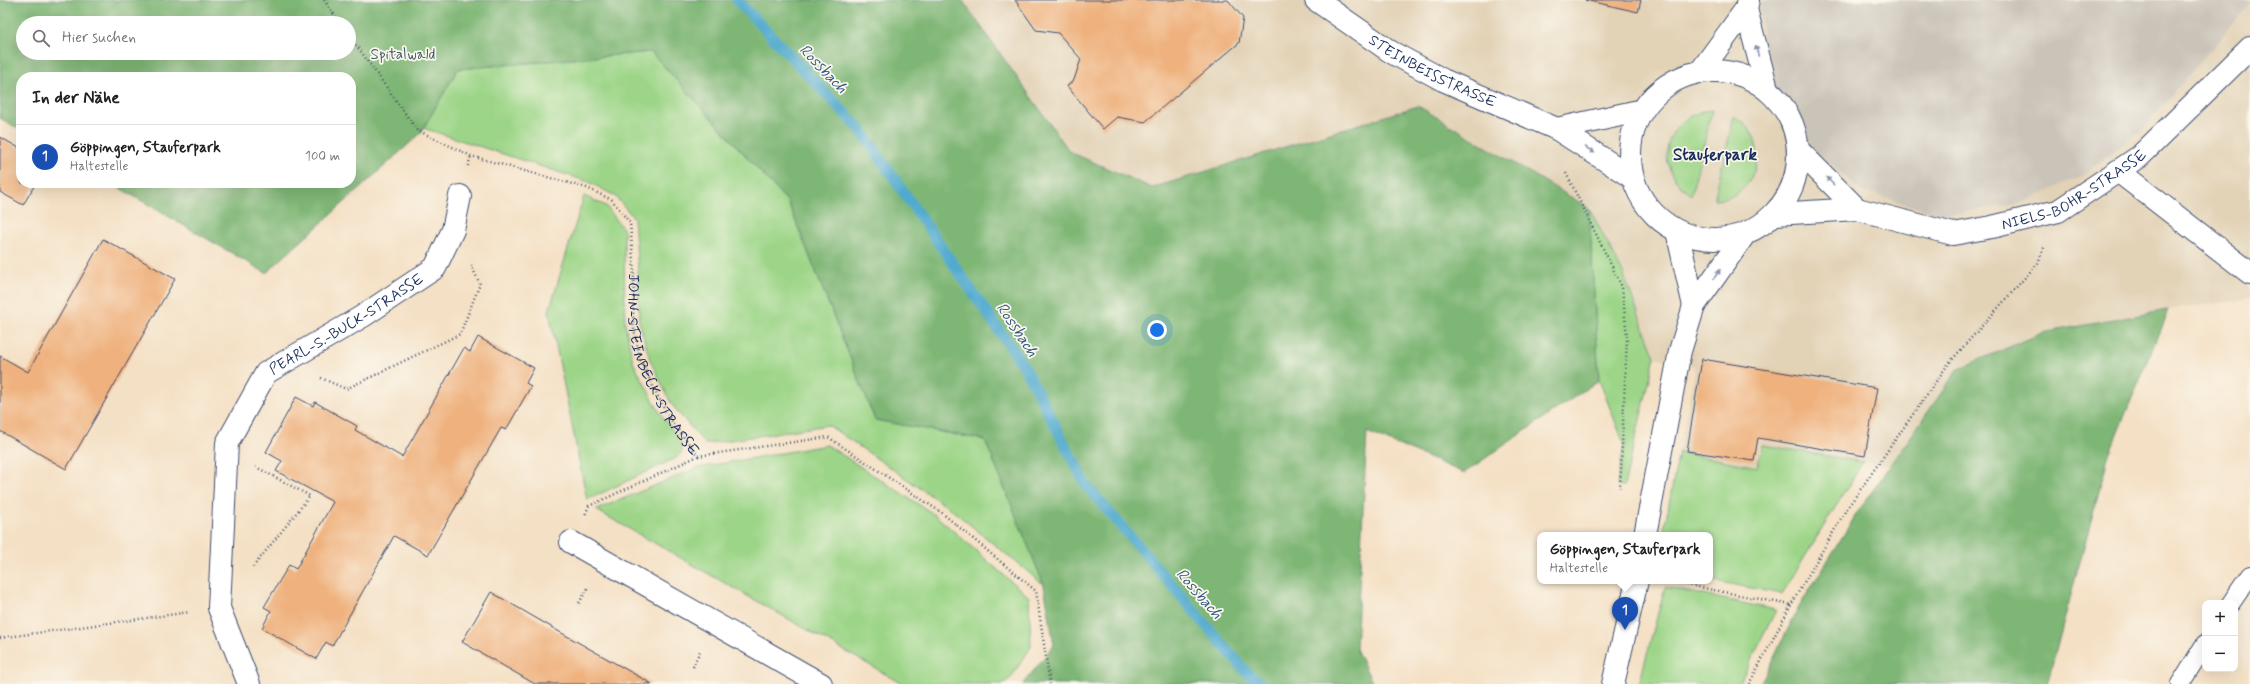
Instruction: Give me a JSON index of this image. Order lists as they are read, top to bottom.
{
  "streets": {
    "street": ["STEINBEISSTRASSE", "NIELS-BOHR-STRASSE", "PEARL-S.-BUCK-STRASSE"],
    "path": ["JOHN-STEINBECK-STRASSE"]
  },
  "districts": ["Stauferpark"],
  "water": ["Rossbach"],
  "parks": ["Spitalwald"],
  "page": {
    "search": "Hier suchen",
    "heading": "In der Nähe",
    "list": [
      {
        "mark": "1",
        "name": "Göppingen, Stauferpark",
        "note": "Haltestelle",
        "value": "100 m"
      }
    ],
    "popup": ["Göppingen, Stauferpark", "Haltestelle"],
    "pins": "1",
    "map_buttons": ["+", "−"]
  }
}
